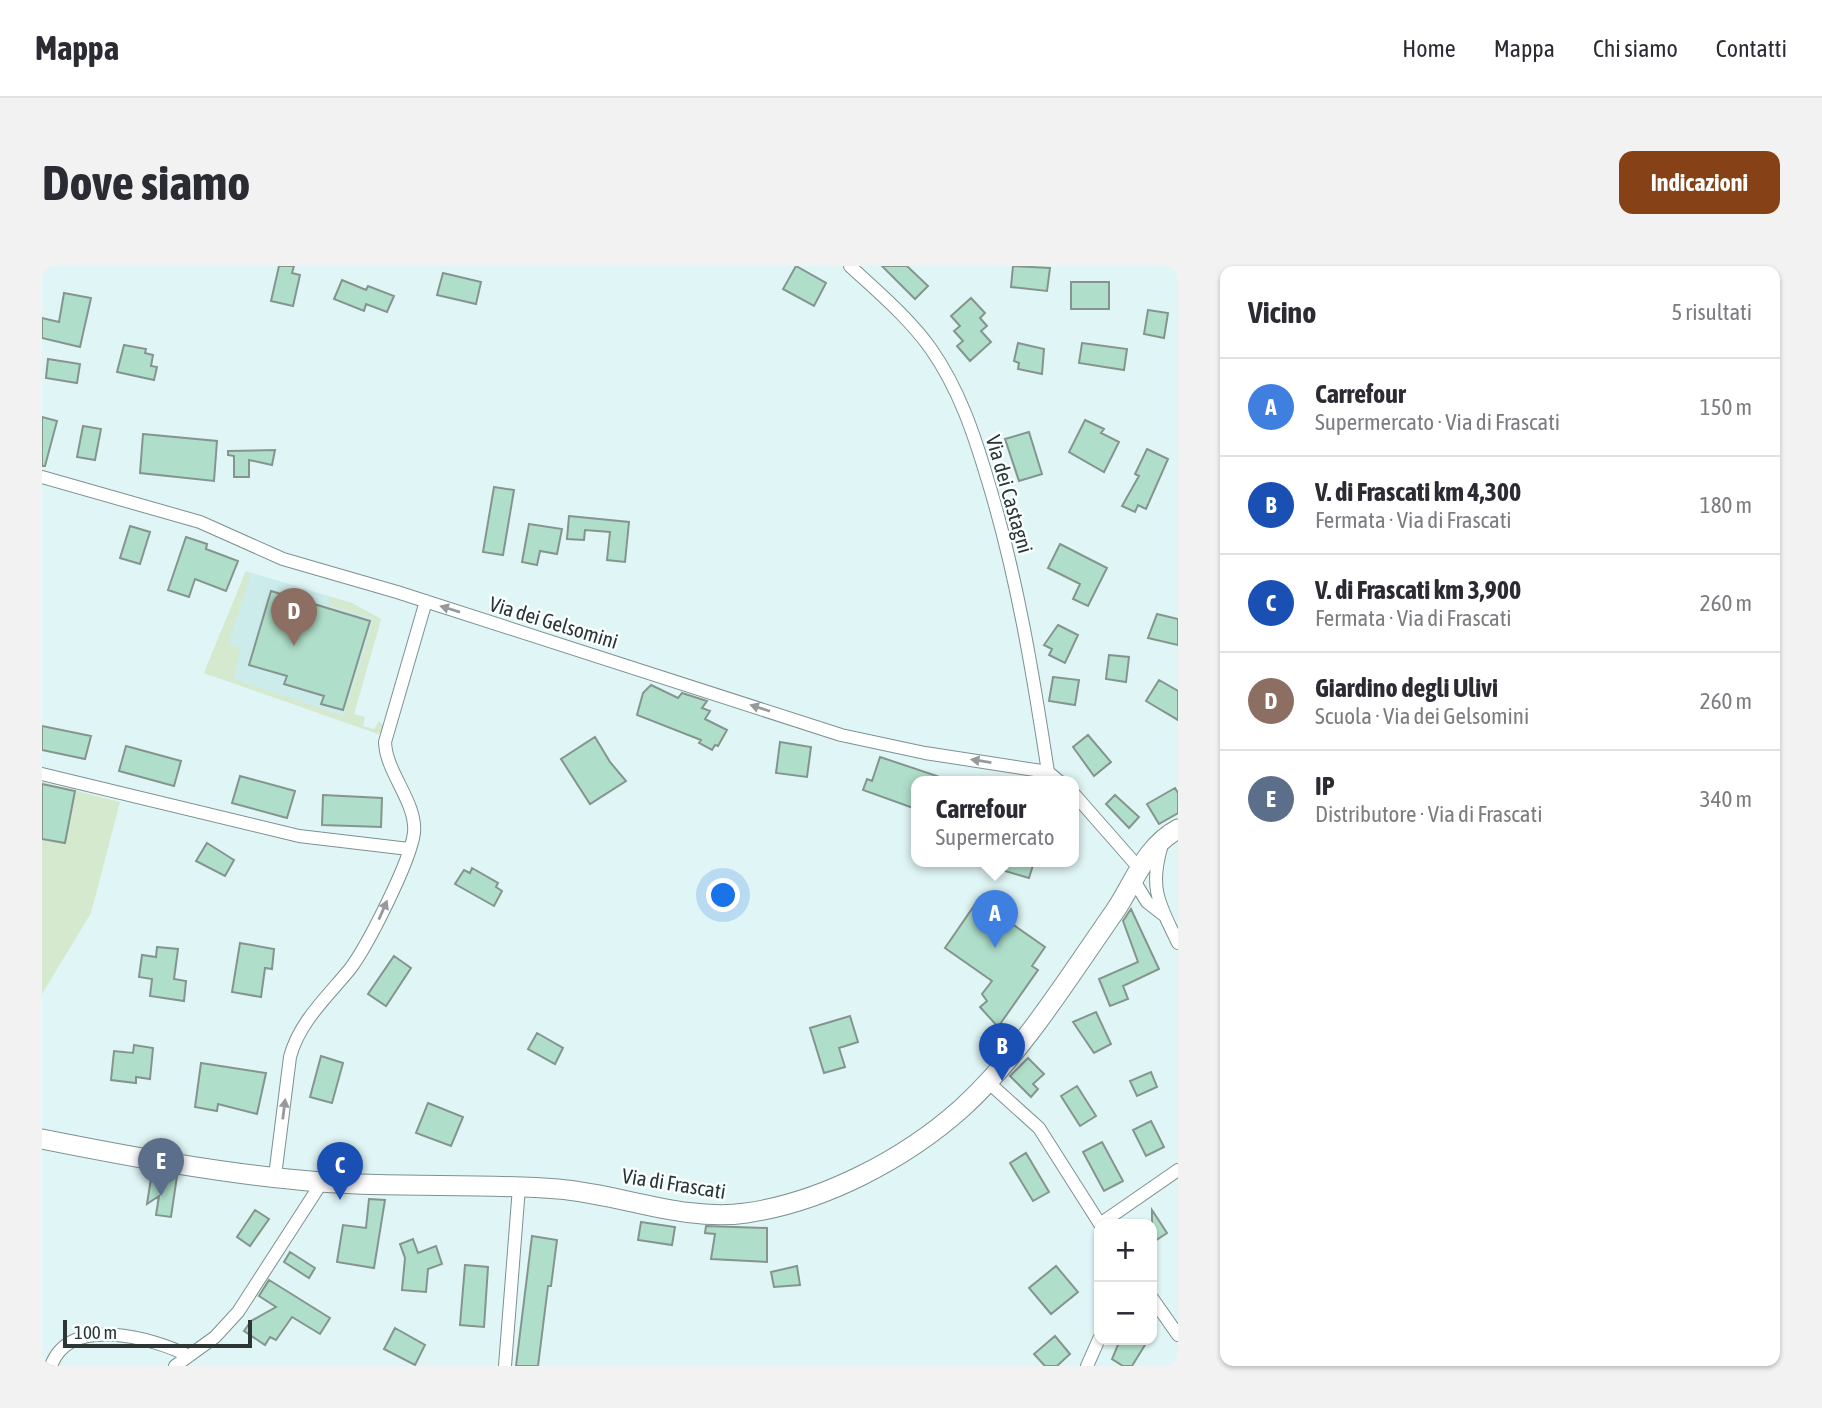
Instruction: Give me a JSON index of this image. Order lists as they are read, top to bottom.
{
  "streets": {
    "main road": ["Via di Frascati"],
    "street": ["Via dei Castagni", "Via dei Gelsomini"]
  },
  "crossings": [
    ["Via dei Castagni", "Via dei Gelsomini"]
  ],
  "one_way": ["Via dei Gelsomini"],
  "scale_bar": "100 m",
  "page": {
    "header": "Mappa",
    "nav": [
      "Home",
      "Mappa",
      "Chi siamo",
      "Contatti"
    ],
    "buttons": "Indicazioni",
    "title": "Dove siamo",
    "heading": ["Vicino", "5 risultati"],
    "list": [
      {
        "mark": "A",
        "name": "Carrefour",
        "note": "Supermercato · Via di Frascati",
        "value": "150 m"
      },
      {
        "mark": "B",
        "name": "V. di Frascati km 4,300",
        "note": "Fermata · Via di Frascati",
        "value": "180 m"
      },
      {
        "mark": "C",
        "name": "V. di Frascati km 3,900",
        "note": "Fermata · Via di Frascati",
        "value": "260 m"
      },
      {
        "mark": "D",
        "name": "Giardino degli Ulivi",
        "note": "Scuola · Via dei Gelsomini",
        "value": "260 m"
      },
      {
        "mark": "E",
        "name": "IP",
        "note": "Distributore · Via di Frascati",
        "value": "340 m"
      }
    ],
    "pins": [
      "D",
      "A",
      "B",
      "E",
      "C"
    ],
    "popup": ["Carrefour", "Supermercato"],
    "map_buttons": ["+", "−"],
    "scale": "100 m"
  }
}
